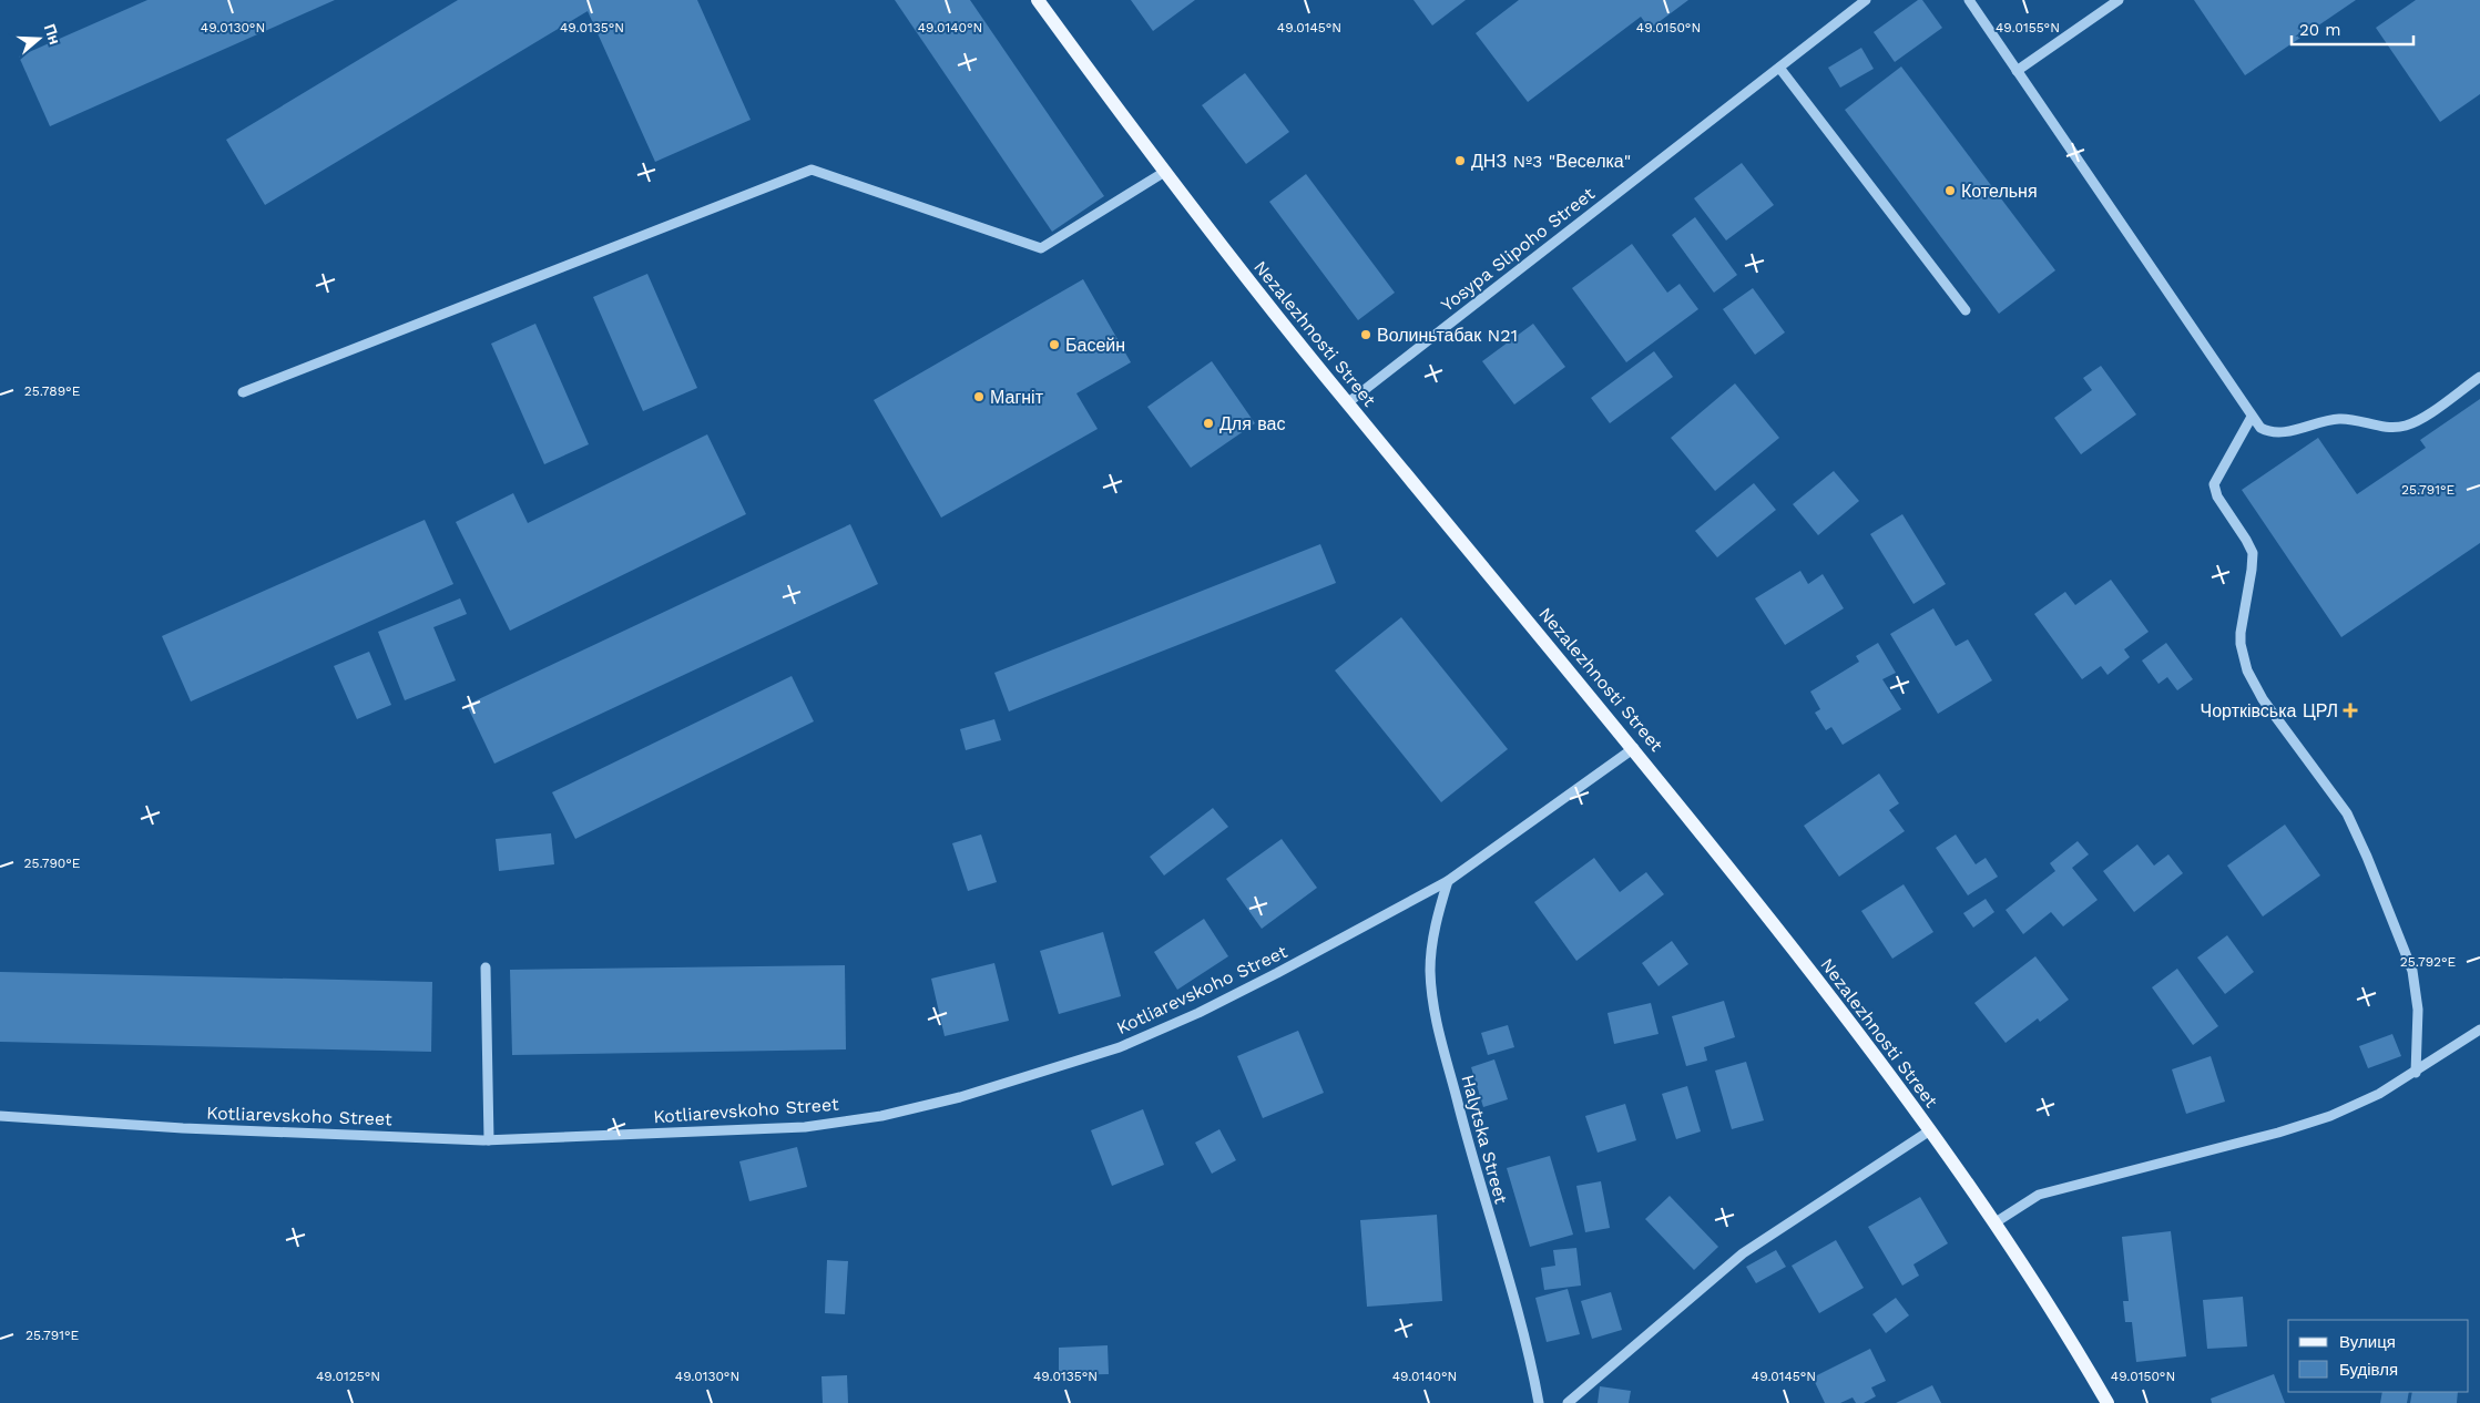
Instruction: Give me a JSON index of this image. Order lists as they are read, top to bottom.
{
  "streets": {
    "main road": ["Nezalezhnosti Street"],
    "street": ["Yosypa Slipoho Street", "Kotliarevskoho Street", "Halytska Street"]
  },
  "crossings": [
    ["Yosypa Slipoho Street", "Nezalezhnosti Street"],
    ["Nezalezhnosti Street", "Kotliarevskoho Street"],
    ["Kotliarevskoho Street", "Halytska Street"]
  ],
  "places": {
    "other": [
      "ДНЗ №3 \"Веселка\"",
      "Котельня",
      "Волиньтабак N21",
      "Басейн",
      "Магніт",
      "Для вас"
    ],
    "health": ["Чортківська ЦРЛ"]
  },
  "legend": ["Вулиця", "Будівля"],
  "scale_bar": "20 m",
  "north": "right",
  "coordinates": [
    "49.0130°N",
    "49.0135°N",
    "49.0140°N",
    "49.0145°N",
    "49.0150°N",
    "49.0155°N",
    "25.789°E",
    "25.791°E",
    "25.790°E",
    "25.792°E",
    "49.0125°N"
  ]
}
